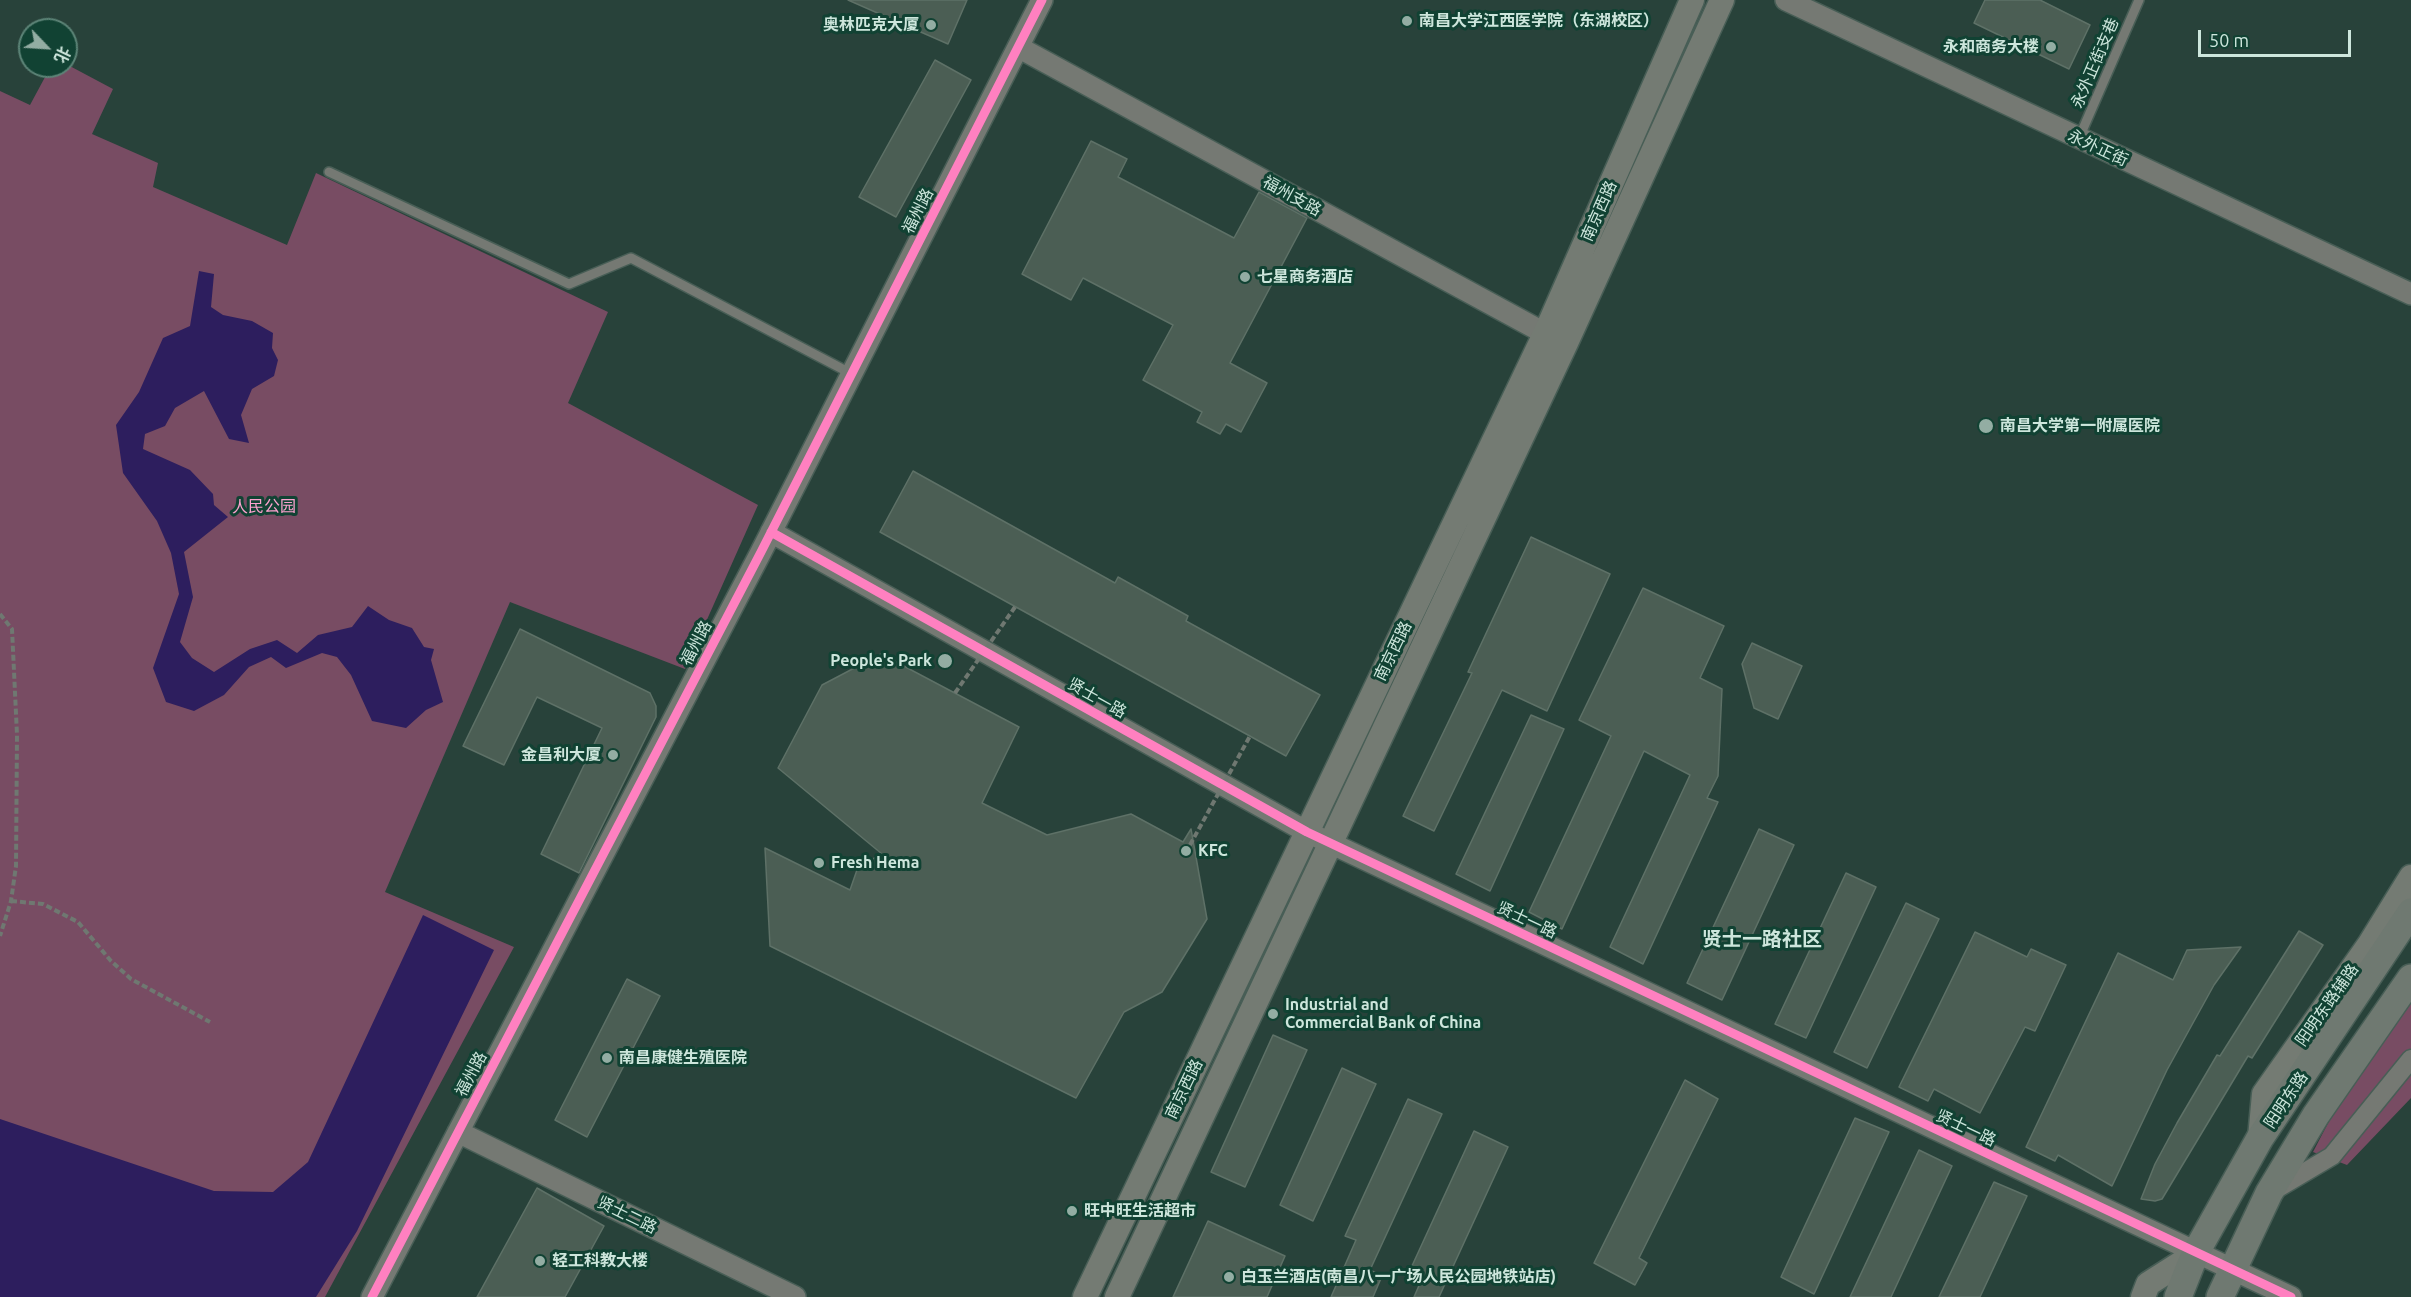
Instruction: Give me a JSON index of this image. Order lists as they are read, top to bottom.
{
  "streets": {
    "main road": ["南京西路", "阳明东路辅路", "阳明东路"],
    "street": [
      "永外正街",
      "福州支路",
      "福州路",
      "贤士一路",
      "贤士二路"
    ],
    "lane": ["永外正街支巷"]
  },
  "crossings": [
    ["永外正街支巷", "永外正街"],
    ["福州支路", "福州路"],
    ["福州支路", "南京西路"],
    ["福州路", "贤士一路"],
    ["福州路", "贤士二路"],
    ["南京西路", "贤士一路"],
    ["贤士一路", "阳明东路"],
    ["阳明东路辅路", "阳明东路"]
  ],
  "districts": ["贤士一路社区"],
  "parks": ["人民公园"],
  "places": [
    "南昌大学江西医学院（东湖校区）",
    "奥林匹克大厦",
    "永和商务大楼",
    "七星商务酒店",
    "南昌大学第一附属医院",
    "People's Park",
    "金昌利大厦",
    "KFC",
    "Fresh Hema",
    "Industrial and Commercial Bank of China",
    "南昌康健生殖医院",
    "旺中旺生活超市",
    "轻工科教大楼",
    "白玉兰酒店(南昌八一广场人民公园地铁站店)"
  ],
  "scale_bar": "50 m",
  "north": "bottom right"
}
